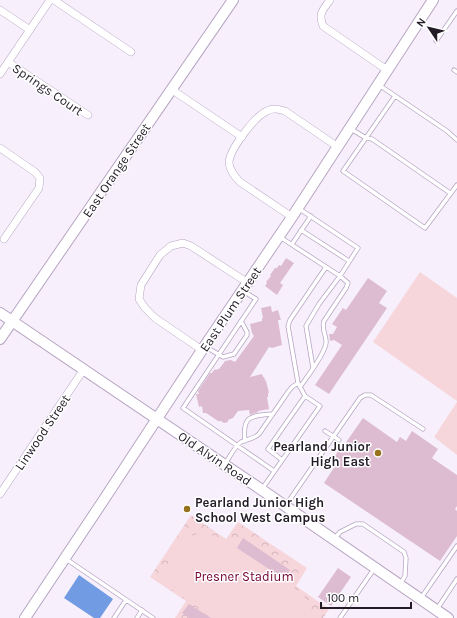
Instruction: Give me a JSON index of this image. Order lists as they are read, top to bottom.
{
  "streets": {
    "street": [
      "Springs Court",
      "East Orange Street",
      "East Plum Street",
      "Linwood Street",
      "Old Alvin Road"
    ]
  },
  "crossings": [
    ["East Orange Street", "Old Alvin Road"],
    ["East Plum Street", "Old Alvin Road"],
    ["Linwood Street", "Old Alvin Road"]
  ],
  "parks": ["Presner Stadium"],
  "places": ["Pearland Junior High East", "Pearland Junior High School West Campus"],
  "scale_bar": "100 m",
  "north": "top left"
}
